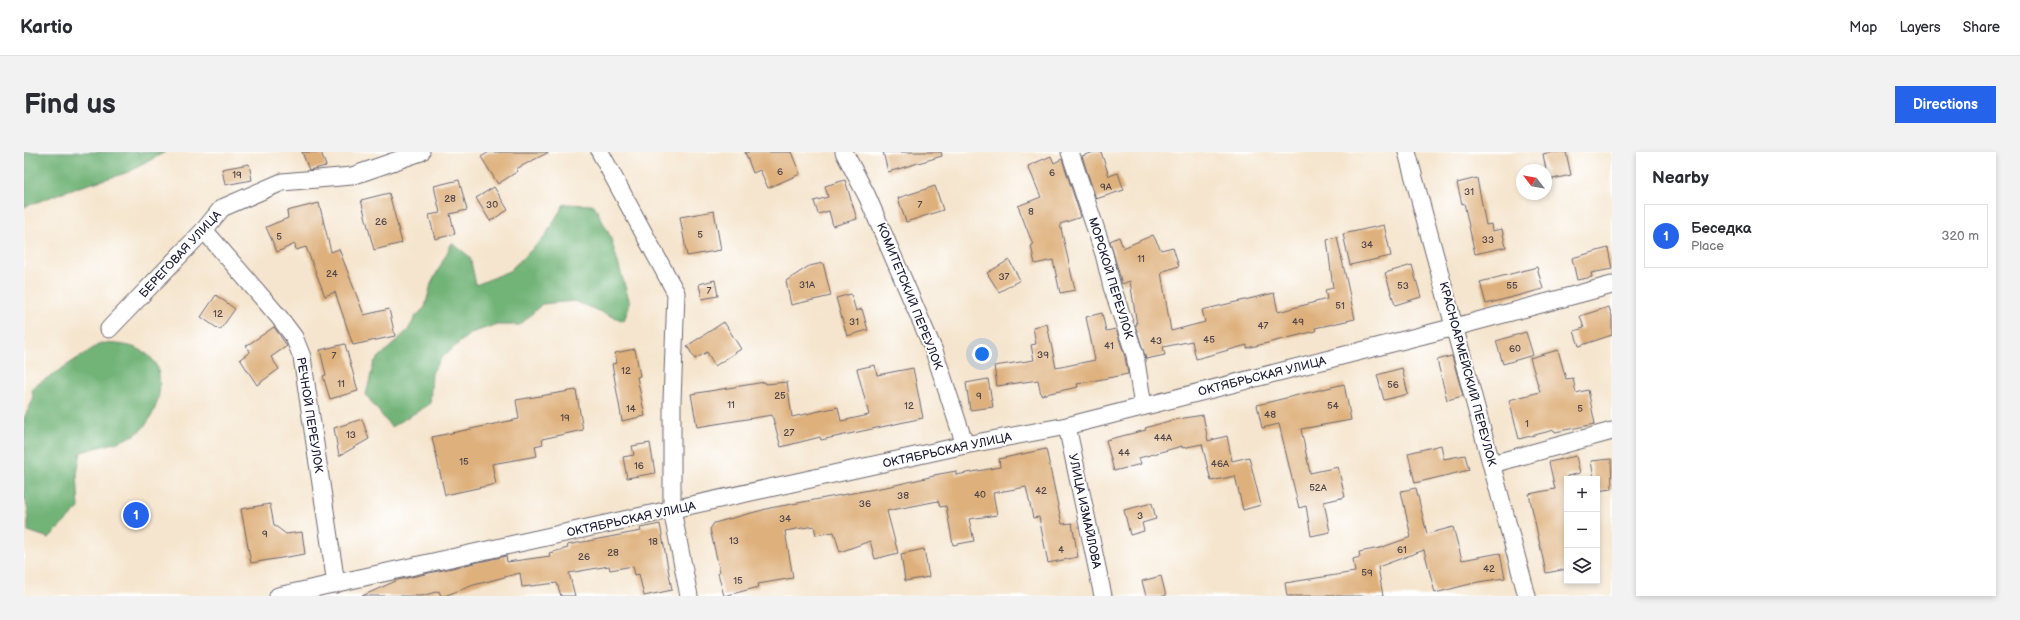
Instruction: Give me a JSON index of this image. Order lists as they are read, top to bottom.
{
  "streets": {
    "street": [
      "БЕРЕГОВАЯ УЛИЦА",
      "МОРСКОЙ ПЕРЕУЛОК",
      "КОМИТЕТСКИЙ ПЕРЕУЛОК",
      "КРАСНОАРМЕЙСКИЙ ПЕРЕУЛОК",
      "ОКТЯБРЬСКАЯ УЛИЦА",
      "РЕЧНОЙ ПЕРЕУЛОК",
      "УЛИЦА ИЗМАЙЛОВА"
    ]
  },
  "crossings": [
    ["БЕРЕГОВАЯ УЛИЦА", "РЕЧНОЙ ПЕРЕУЛОК"],
    ["МОРСКОЙ ПЕРЕУЛОК", "ОКТЯБРЬСКАЯ УЛИЦА"],
    ["КОМИТЕТСКИЙ ПЕРЕУЛОК", "ОКТЯБРЬСКАЯ УЛИЦА"],
    ["КРАСНОАРМЕЙСКИЙ ПЕРЕУЛОК", "ОКТЯБРЬСКАЯ УЛИЦА"],
    ["ОКТЯБРЬСКАЯ УЛИЦА", "РЕЧНОЙ ПЕРЕУЛОК"],
    ["ОКТЯБРЬСКАЯ УЛИЦА", "УЛИЦА ИЗМАЙЛОВА"]
  ],
  "house_numbers": [
    "6",
    "6",
    "19",
    "9А",
    "31",
    "28",
    "30",
    "7",
    "8",
    "26",
    "5",
    "5",
    "33",
    "34",
    "11",
    "24",
    "37",
    "31А",
    "53",
    "55",
    "7",
    "51",
    "12",
    "31",
    "49",
    "47",
    "45",
    "43",
    "41",
    "60",
    "39",
    "7",
    "12",
    "11",
    "56",
    "25",
    "9",
    "11",
    "12",
    "54",
    "14",
    "5",
    "48",
    "19",
    "1",
    "27",
    "13",
    "44А",
    "44",
    "15",
    "46А",
    "16",
    "52А",
    "42",
    "40",
    "38",
    "36",
    "3",
    "34",
    "9",
    "13",
    "18",
    "4",
    "61",
    "28",
    "26",
    "42",
    "59",
    "15"
  ],
  "north": "top left",
  "page": {
    "header": "Kartio",
    "nav": ["Map", "Layers", "Share"],
    "buttons": "Directions",
    "title": "Find us",
    "heading": "Nearby",
    "list": [
      {
        "mark": "1",
        "name": "Беседка",
        "note": "Place",
        "value": "320 m"
      }
    ],
    "map_buttons": ["+", "−"],
    "pins": "1"
  }
}
